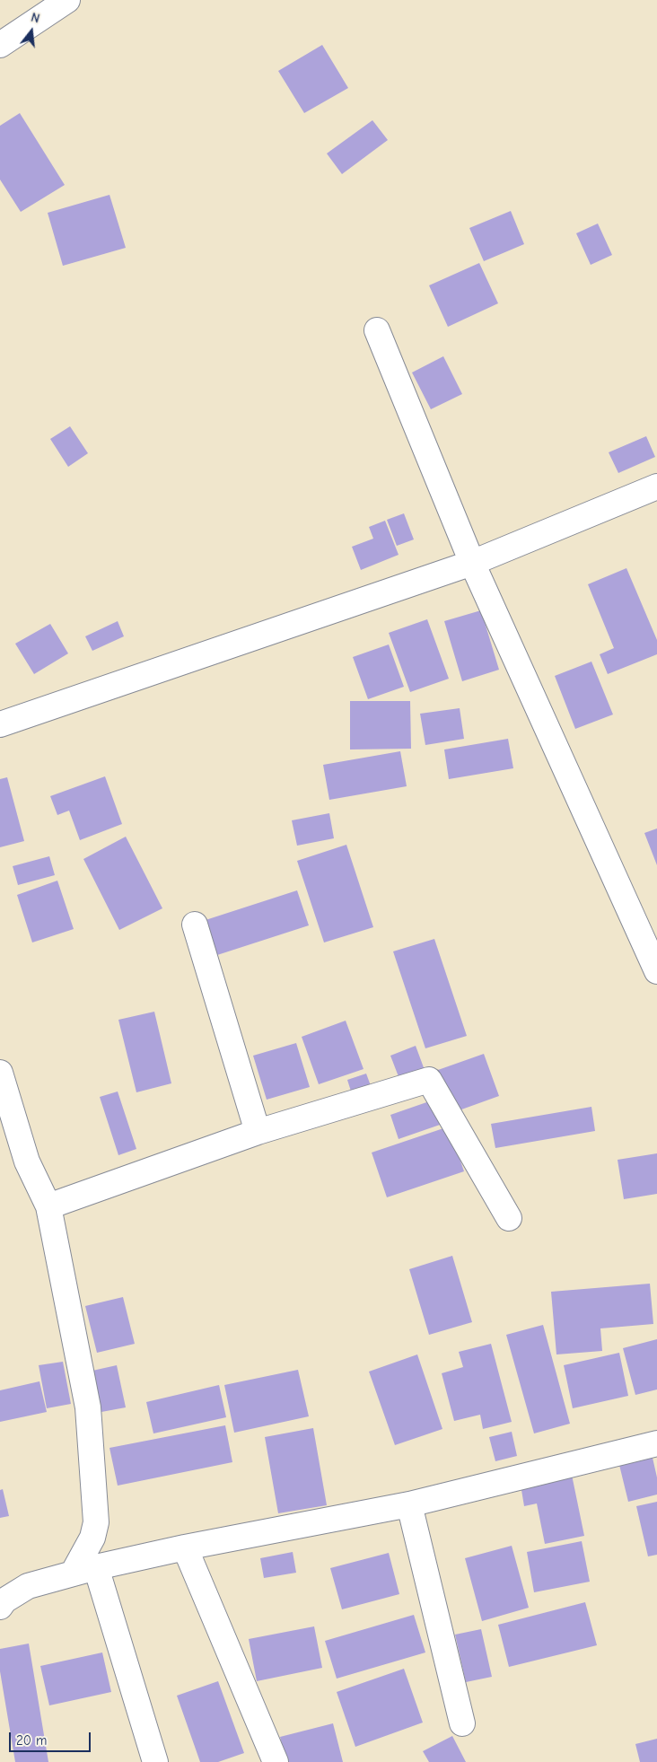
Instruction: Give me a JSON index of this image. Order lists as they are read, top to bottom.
{
  "scale_bar": "20 m",
  "north": "top"
}
